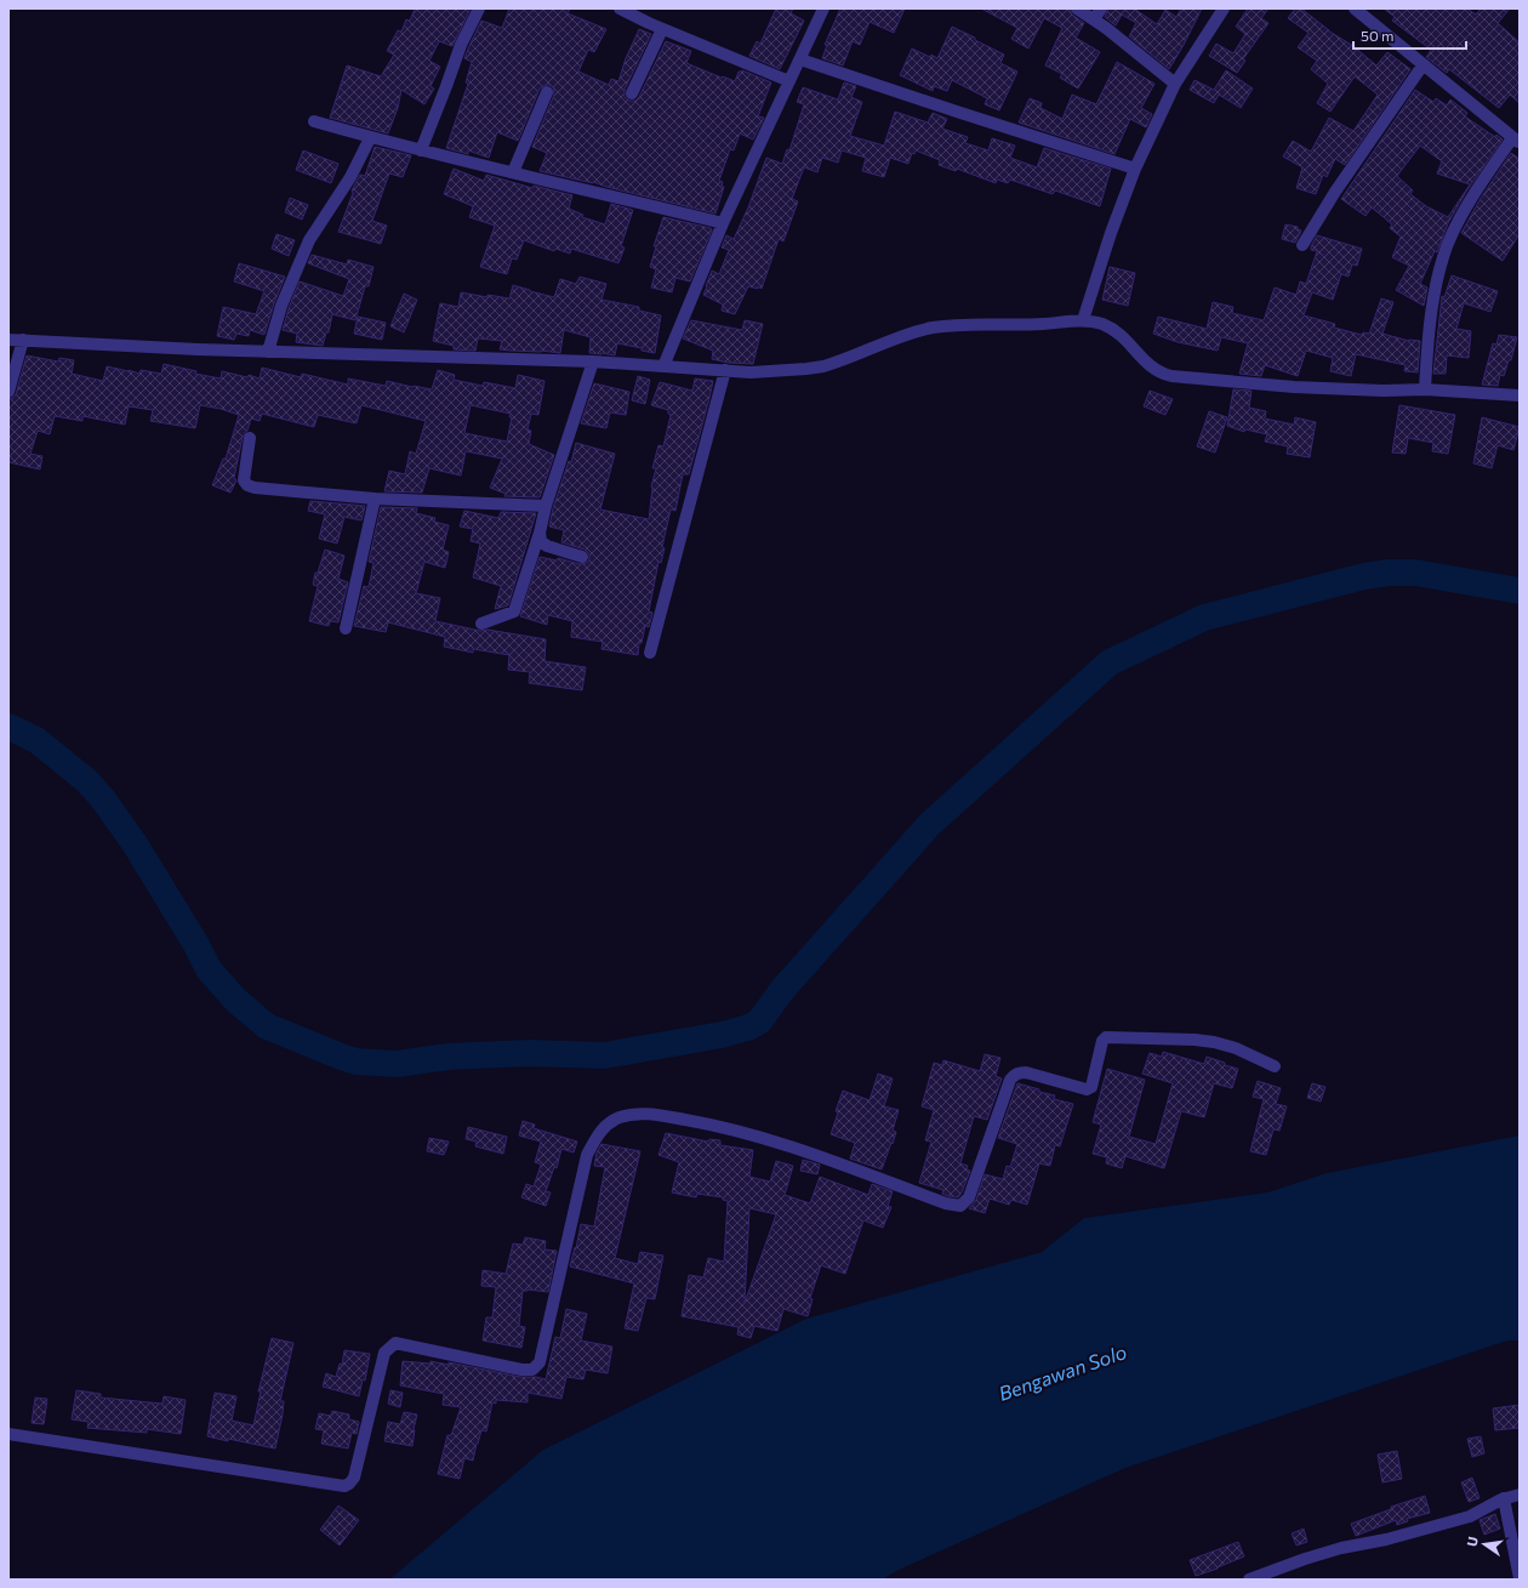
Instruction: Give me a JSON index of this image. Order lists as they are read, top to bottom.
{
  "water": ["Bengawan Solo"],
  "scale_bar": "50 m",
  "north": "left"
}
